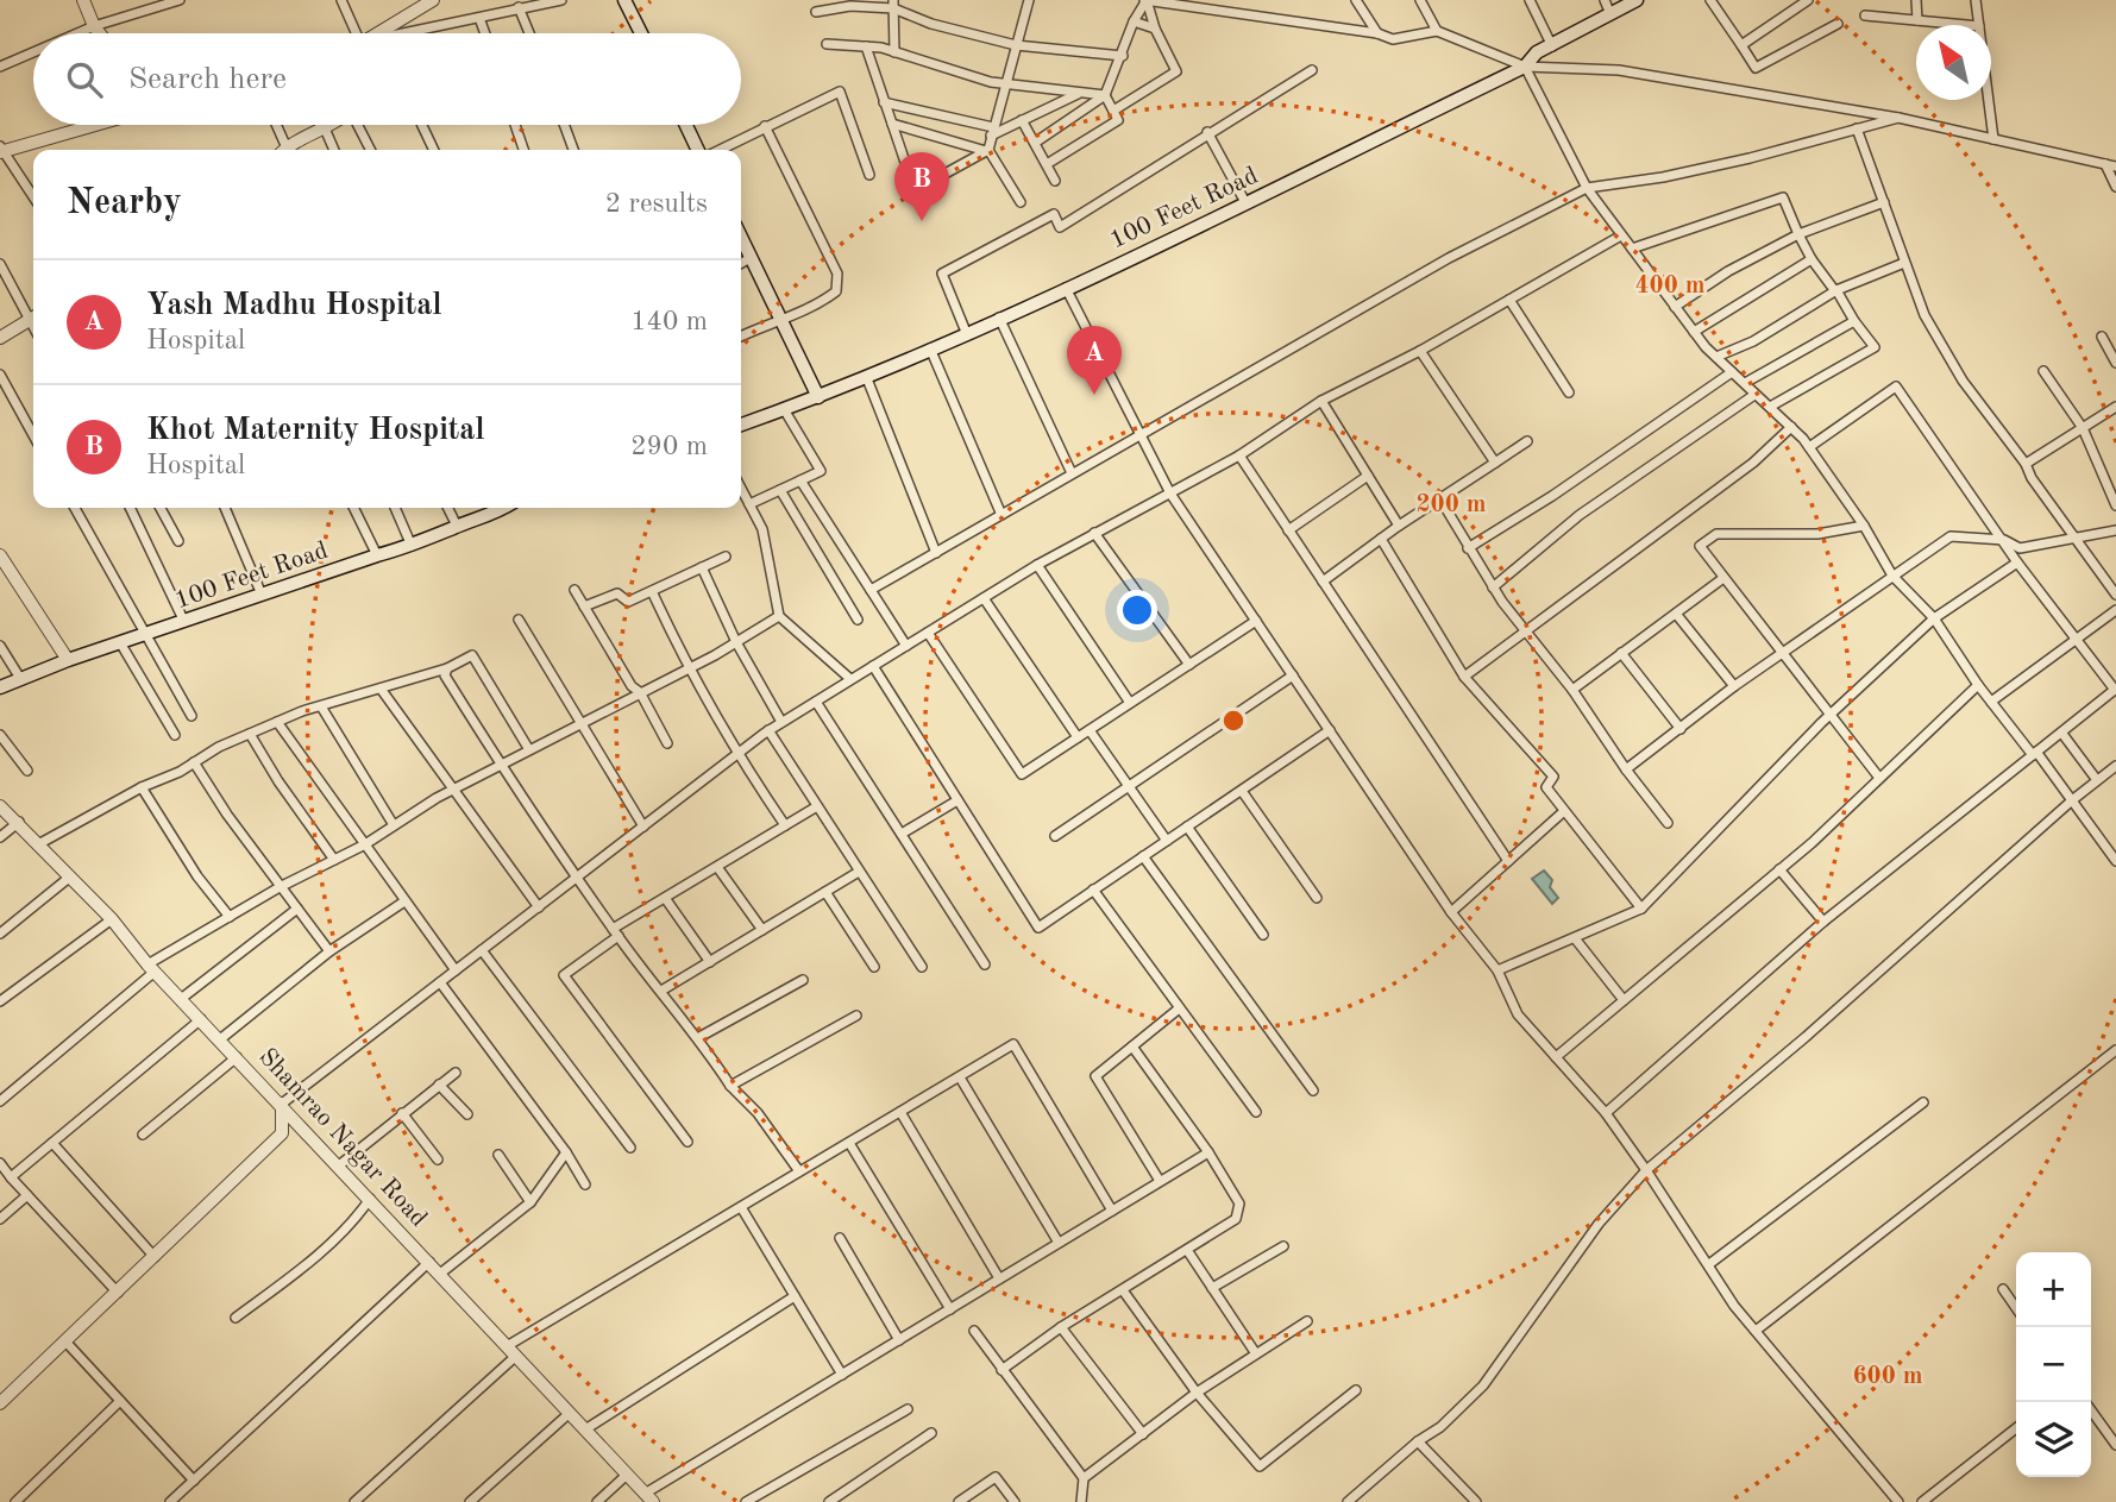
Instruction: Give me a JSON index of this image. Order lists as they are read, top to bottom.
{
  "streets": {
    "main road": ["100 Feet Road"],
    "street": ["Shamrao Nagar Road"]
  },
  "north": "top left",
  "page": {
    "search": "Search here",
    "heading": ["Nearby", "2 results"],
    "pins": ["B", "A"],
    "list": [
      {
        "mark": "A",
        "name": "Yash Madhu Hospital",
        "note": "Hospital",
        "value": "140 m"
      },
      {
        "mark": "B",
        "name": "Khot Maternity Hospital",
        "note": "Hospital",
        "value": "290 m"
      }
    ],
    "map_buttons": ["+", "−"]
  },
  "rings": ["400 m", "200 m", "600 m"]
}
